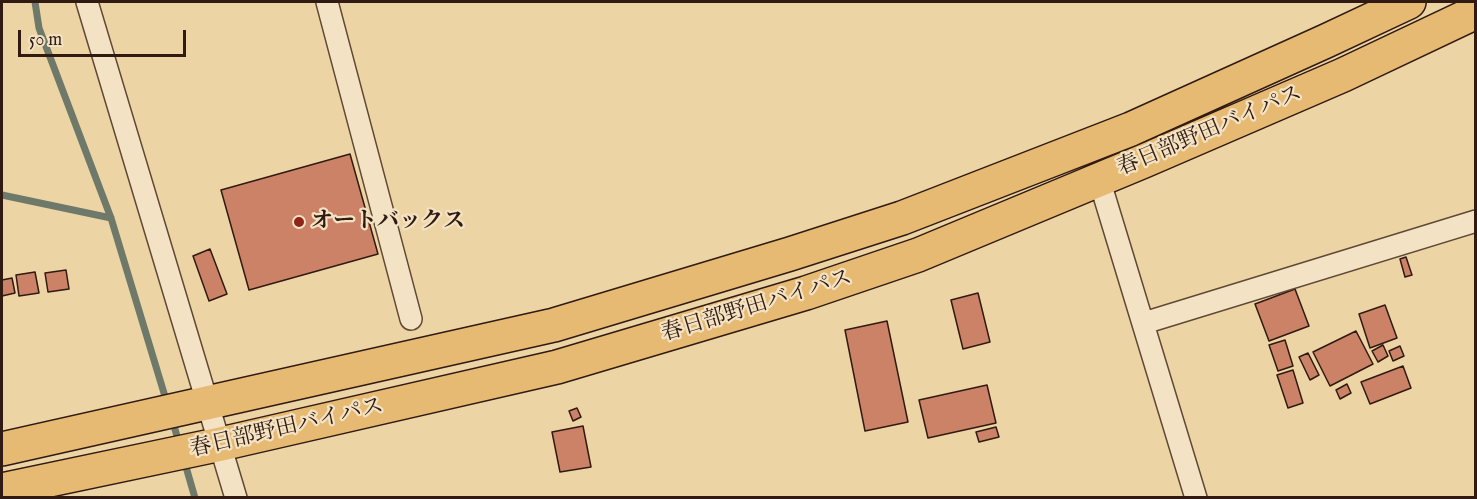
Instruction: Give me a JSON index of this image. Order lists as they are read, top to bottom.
{
  "streets": {
    "highway": ["春日部野田バイパス"]
  },
  "places": ["オートバックス"],
  "scale_bar": "50 m"
}
